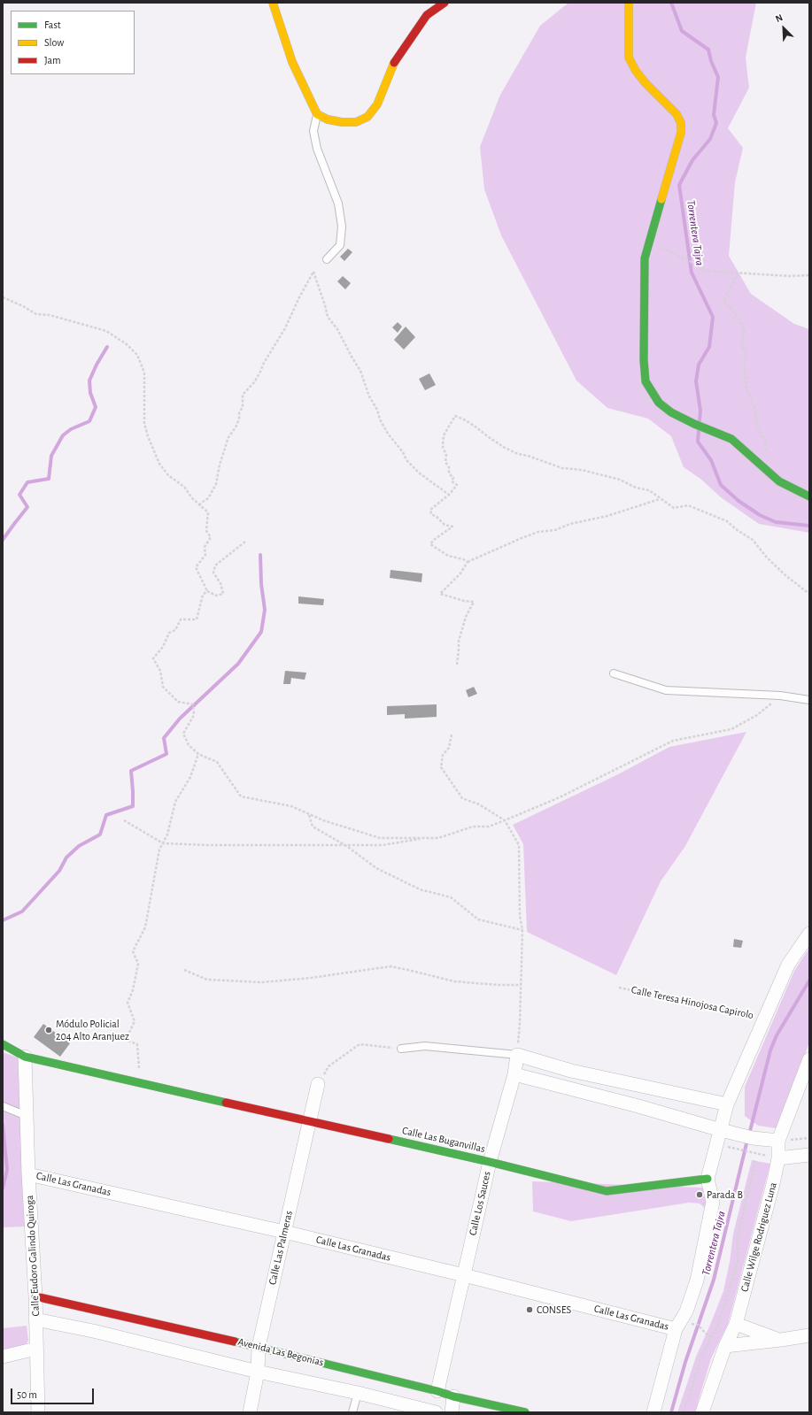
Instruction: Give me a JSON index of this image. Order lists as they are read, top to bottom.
{
  "streets": {
    "street": [
      "Calle Las Buganvillas",
      "Calle Las Granadas",
      "Calle Los Sauces",
      "Calle Wilge Rodriguez Luna",
      "Calle Las Palmeras",
      "Calle Eudoro Galindo Quiroga",
      "Avenida Las Begonias"
    ],
    "path": ["Calle Teresa Hinojosa Capirolo"]
  },
  "crossings": [
    ["Calle Las Buganvillas", "Calle Los Sauces"],
    ["Calle Las Buganvillas", "Calle Las Palmeras"],
    ["Calle Las Buganvillas", "Calle Eudoro Galindo Quiroga"],
    ["Calle Las Granadas", "Calle Los Sauces"],
    ["Calle Las Granadas", "Calle Las Palmeras"],
    ["Calle Las Granadas", "Calle Eudoro Galindo Quiroga"],
    ["Calle Los Sauces", "Avenida Las Begonias"],
    ["Calle Las Palmeras", "Avenida Las Begonias"],
    ["Calle Eudoro Galindo Quiroga", "Avenida Las Begonias"]
  ],
  "water": ["Torrentera Tajra"],
  "places": ["Módulo Policial 204 Alto Aranjuez", "Parada B", "CONSES"],
  "legend": ["Fast", "Slow", "Jam"],
  "scale_bar": "50 m",
  "north": "top left"
}
